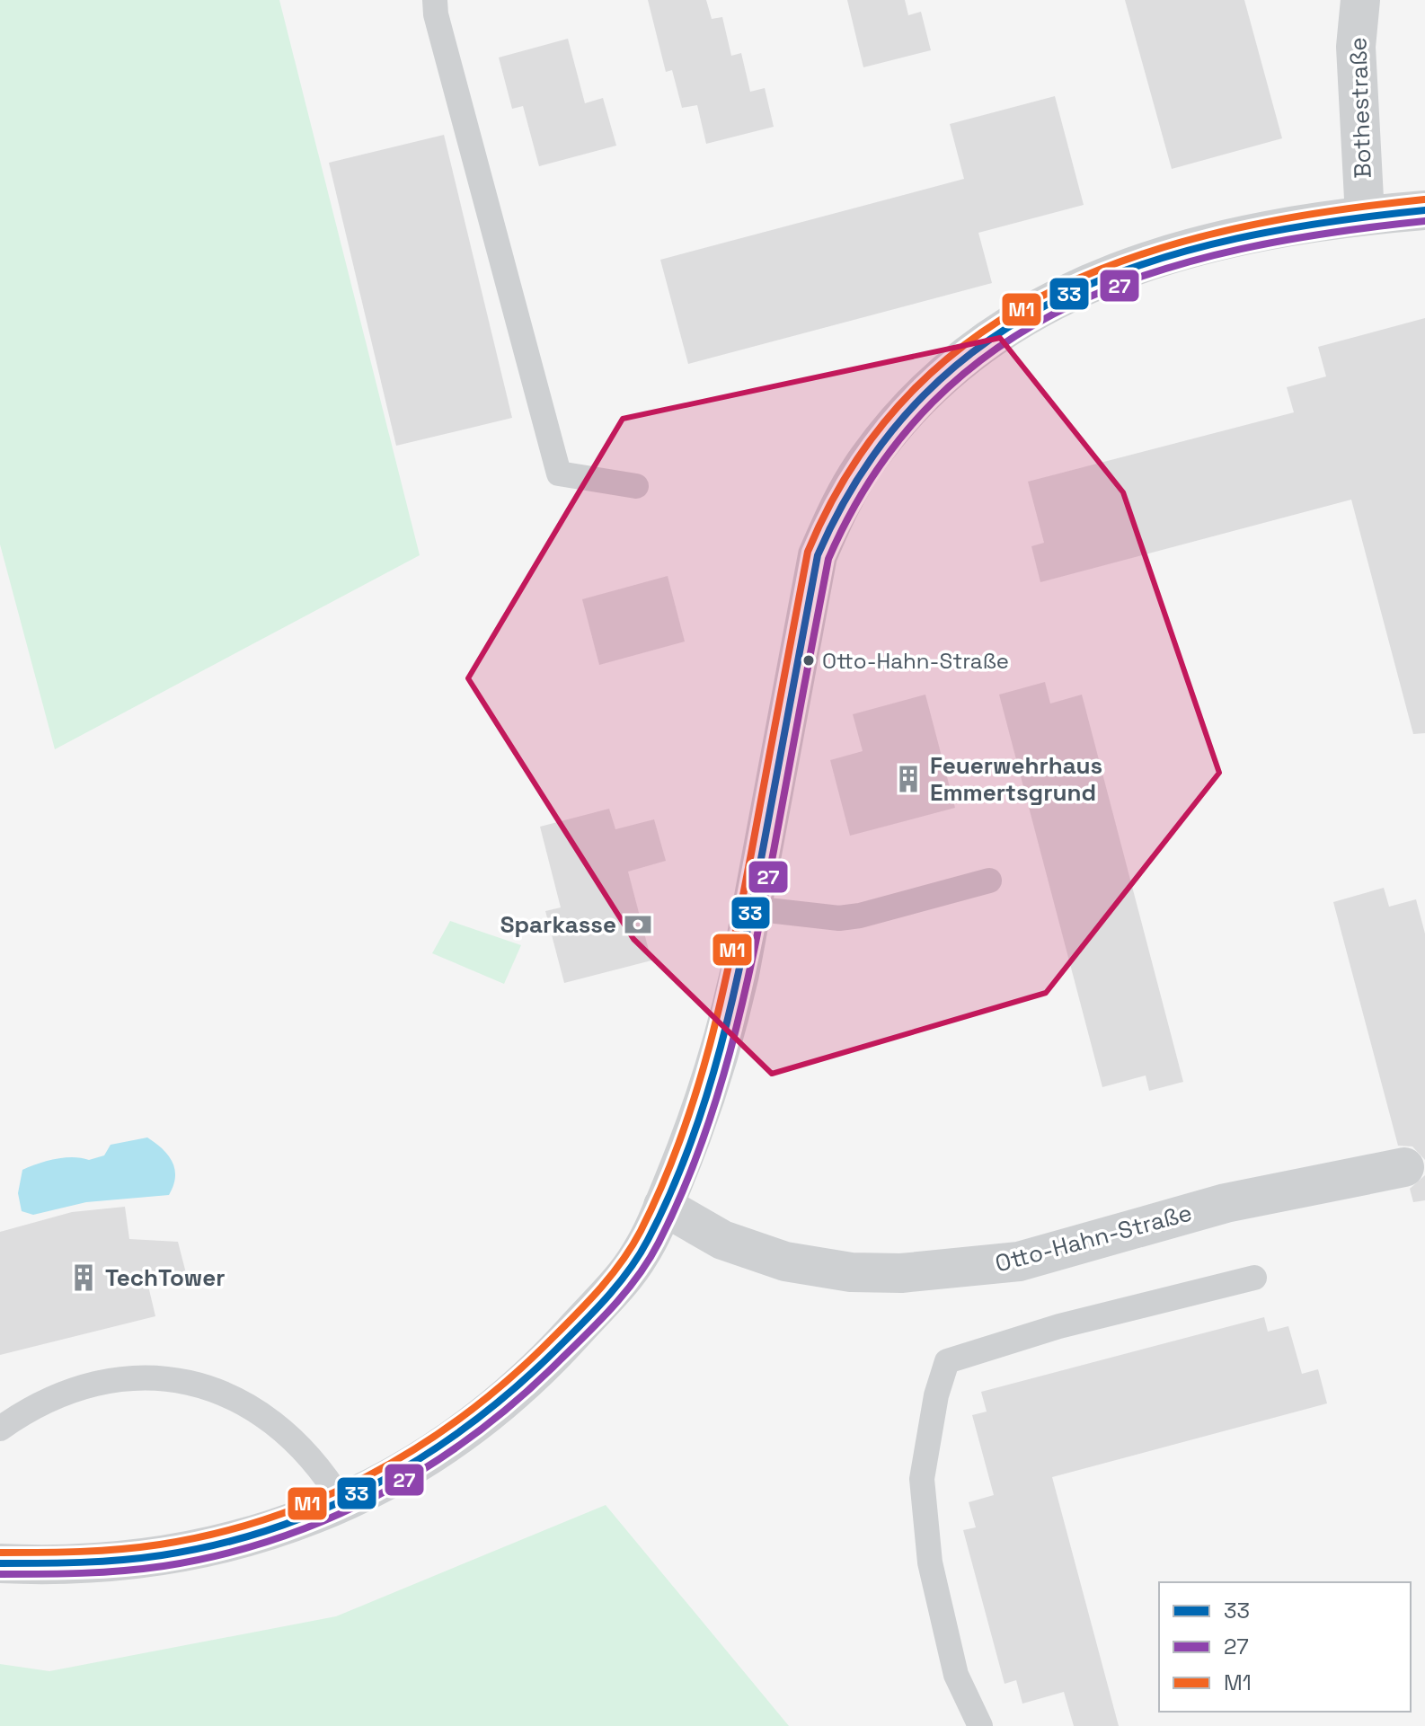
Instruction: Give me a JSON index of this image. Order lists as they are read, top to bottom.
{
  "streets": {
    "street": ["Bothestraße", "Otto-Hahn-Straße"]
  },
  "places": {
    "other": ["Otto-Hahn-Straße"],
    "building": ["Feuerwehrhaus Emmertsgrund", "TechTower"],
    "bank": ["Sparkasse"]
  },
  "lines": ["transit line M1", "transit line 33", "transit line 27"],
  "legend": ["33", "27", "M1"]
}
